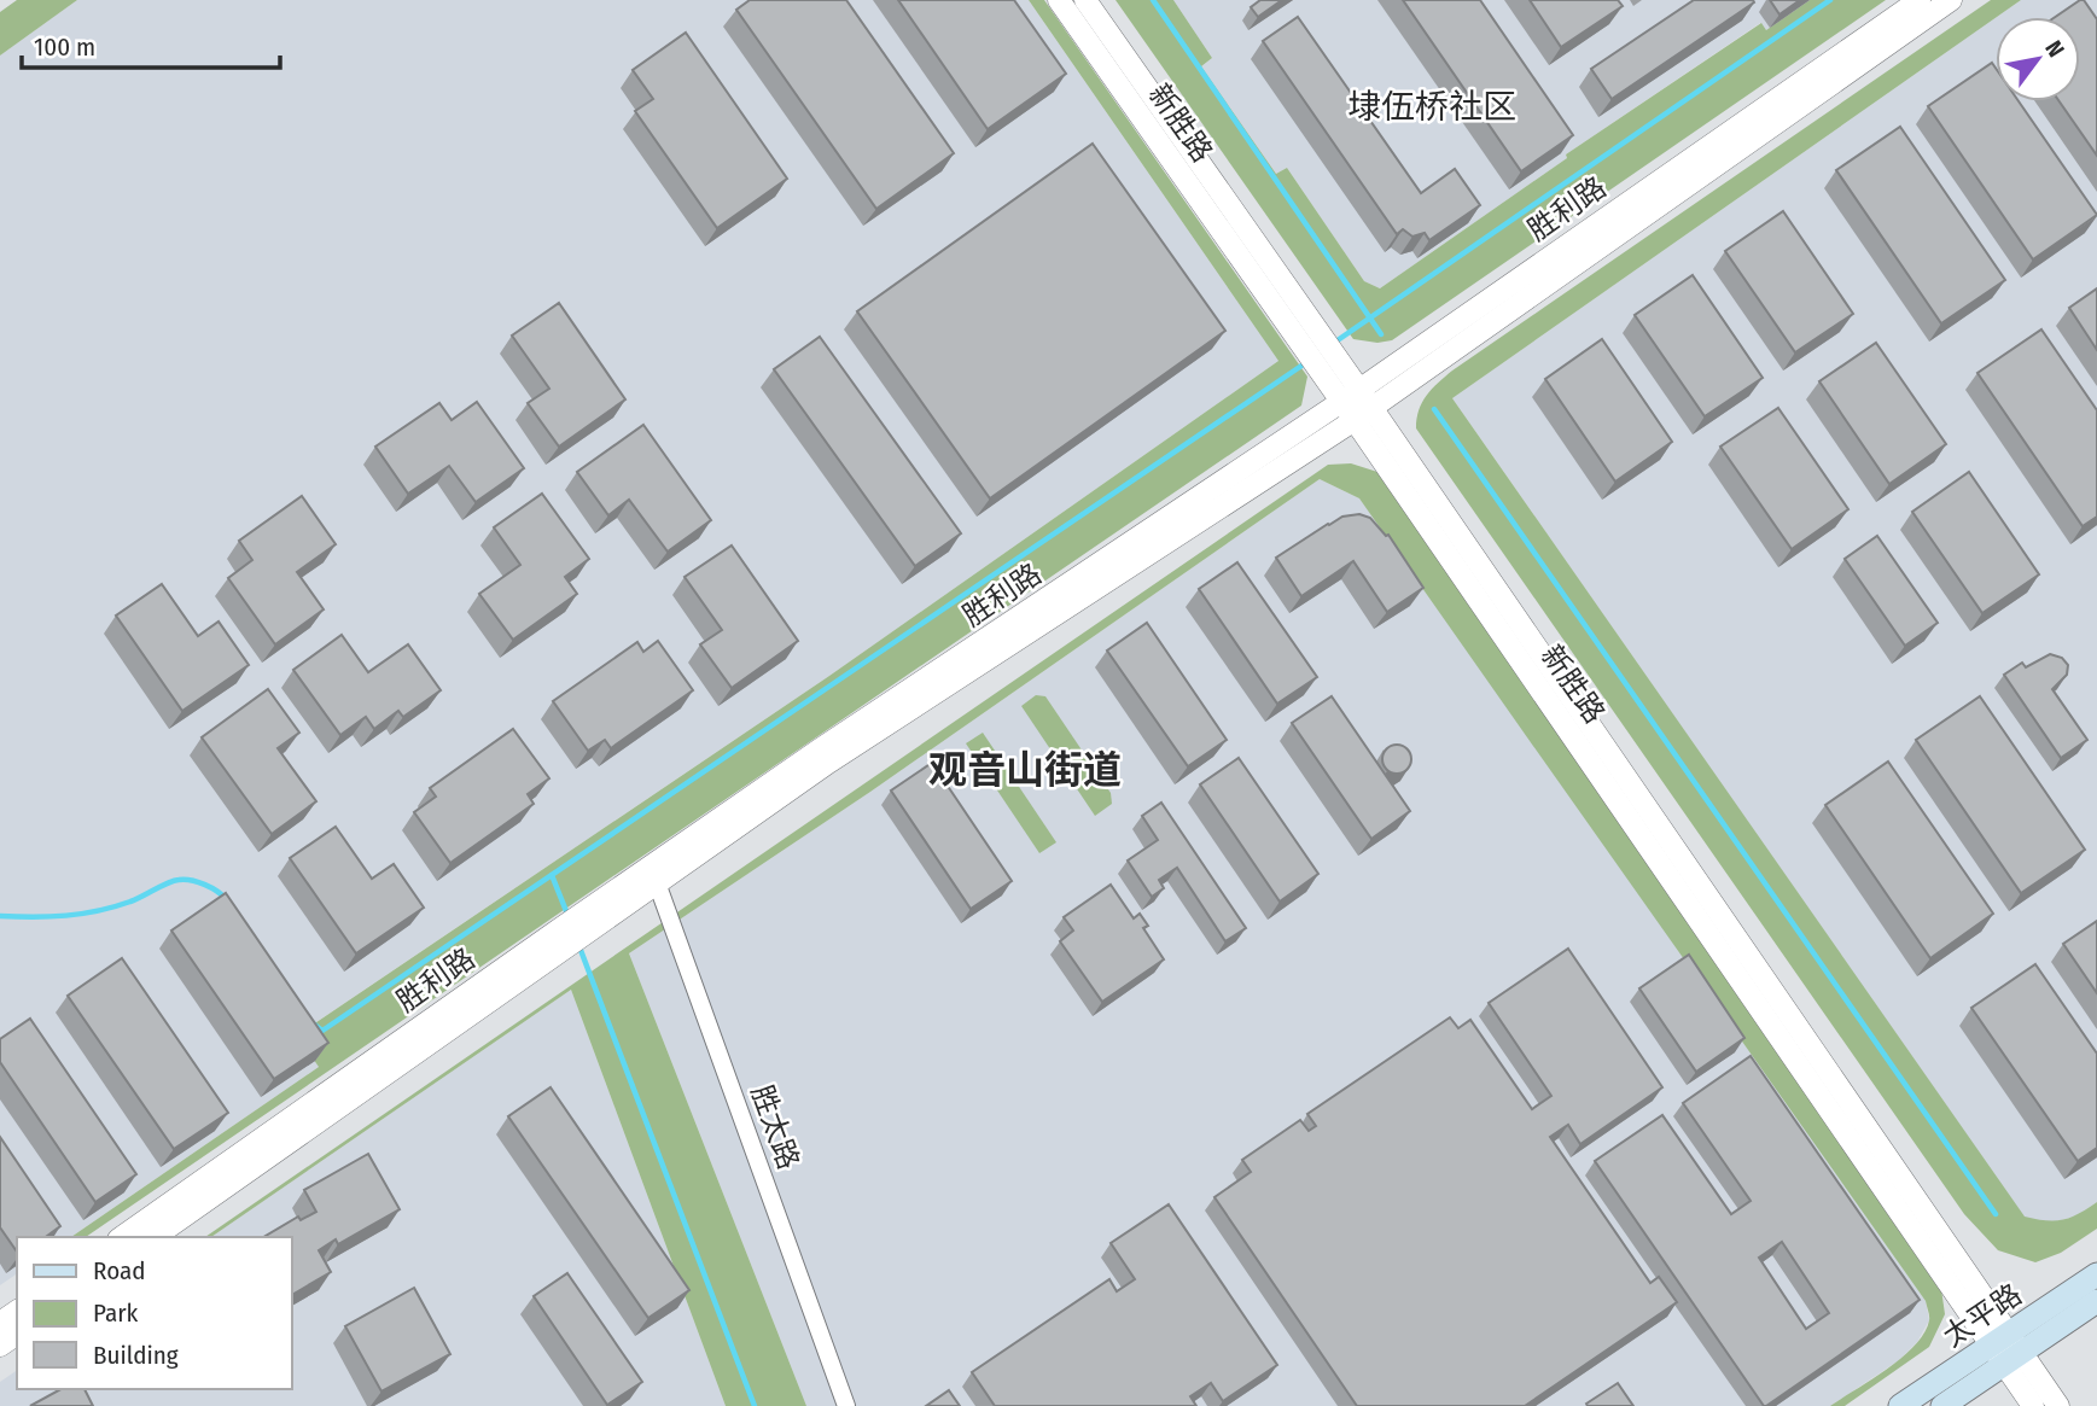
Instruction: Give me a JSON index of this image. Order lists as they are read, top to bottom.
{
  "streets": {
    "main road": ["太平路"],
    "street": ["新胜路", "胜利路", "胜太路"]
  },
  "crossings": [
    ["新胜路", "胜利路"],
    ["新胜路", "太平路"],
    ["胜利路", "胜太路"]
  ],
  "districts": ["埭伍桥社区", "观音山街道"],
  "legend": ["Road", "Park", "Building"],
  "scale_bar": "100 m",
  "north": "top right"
}
